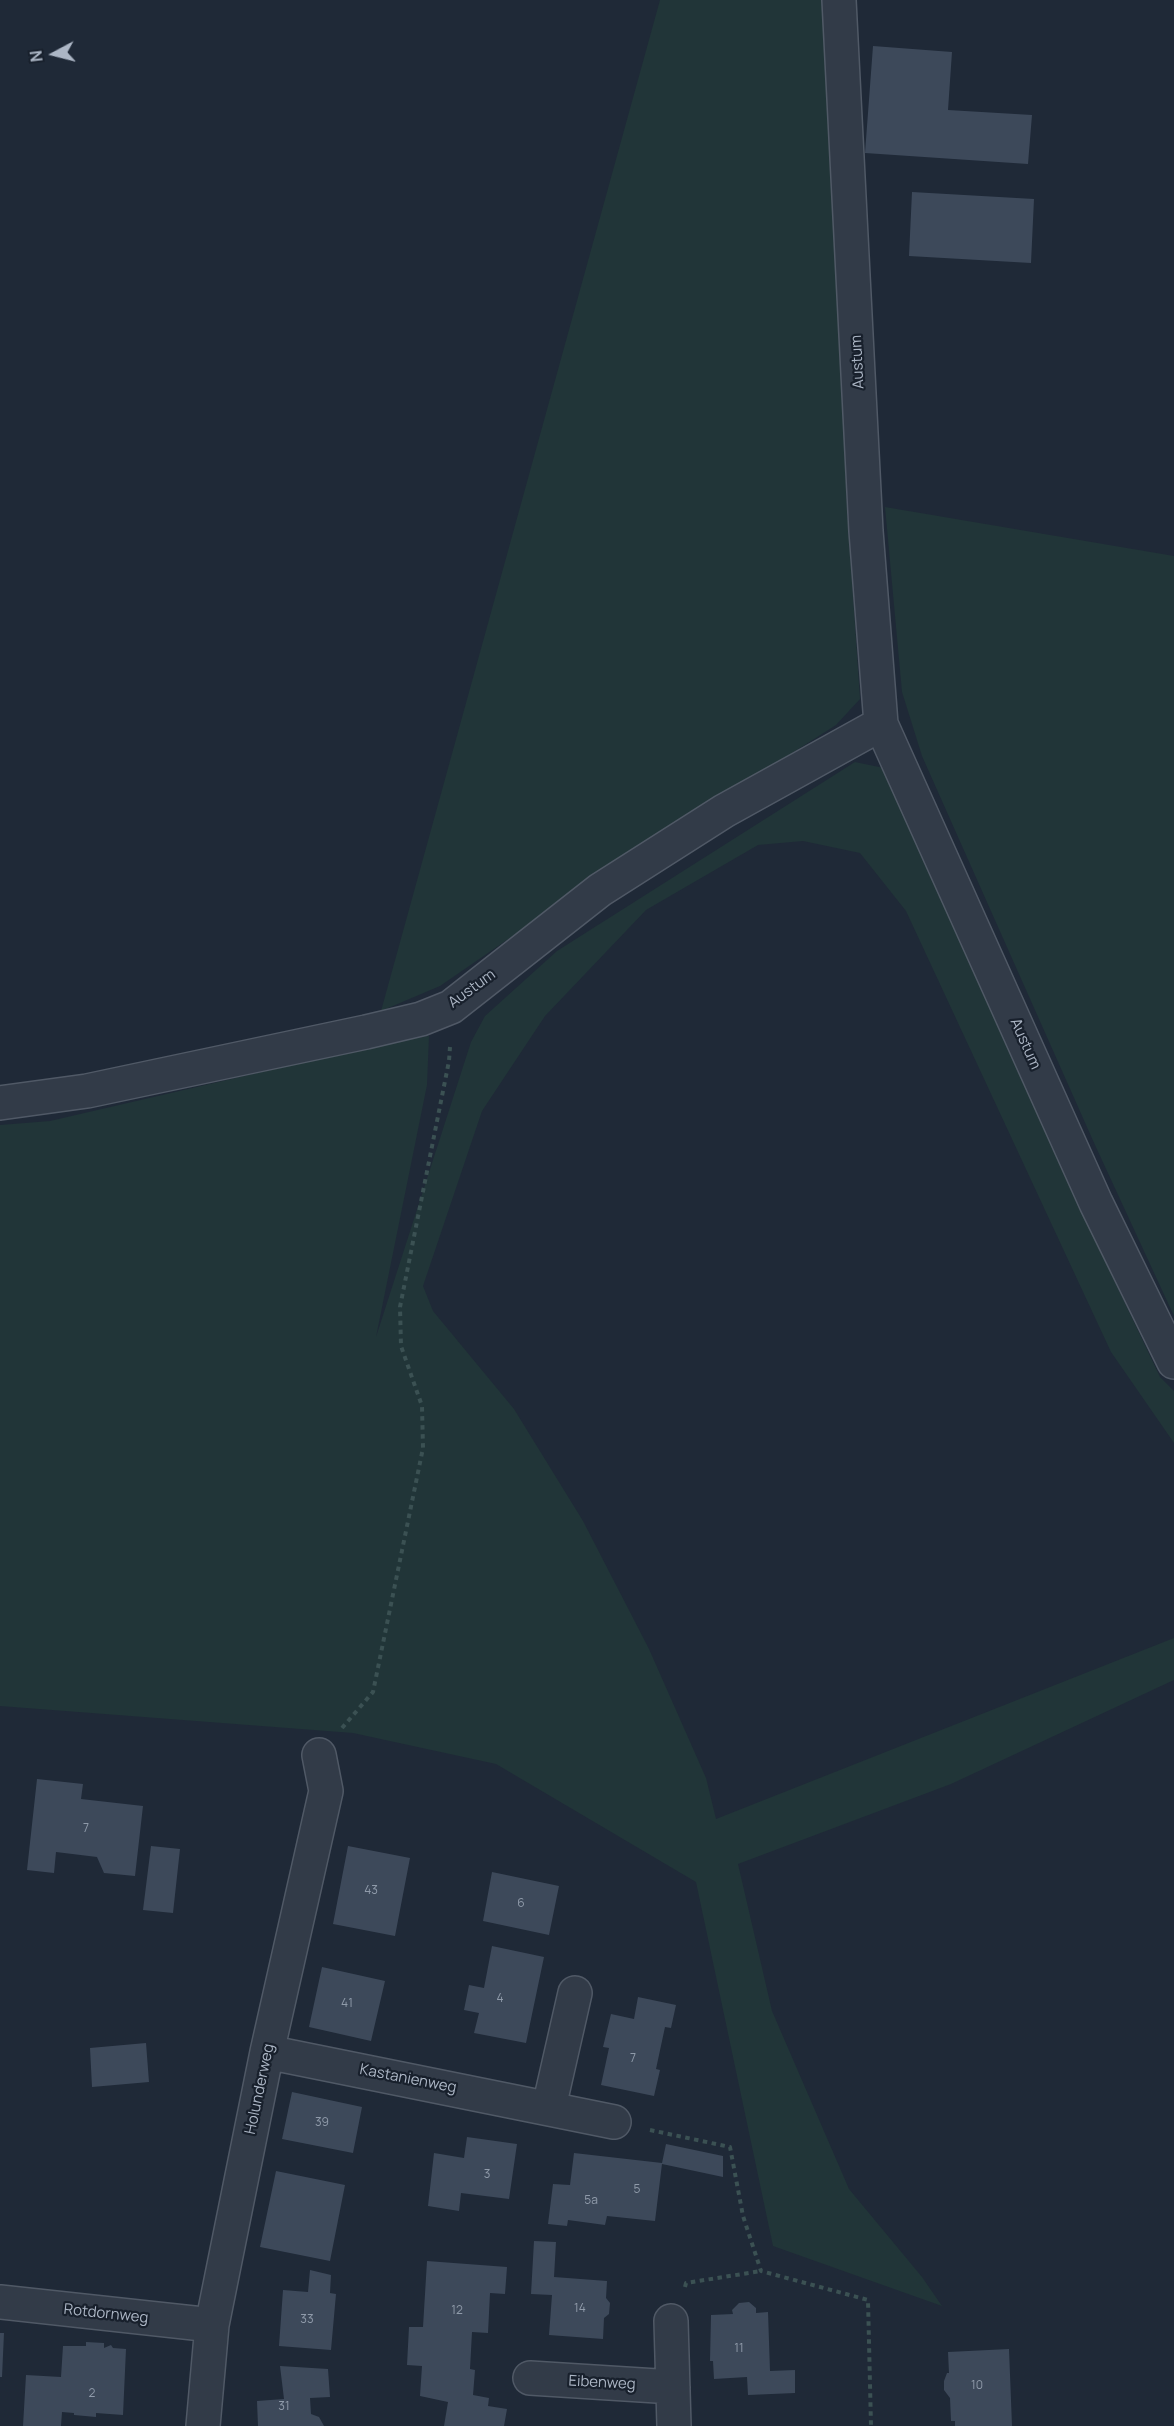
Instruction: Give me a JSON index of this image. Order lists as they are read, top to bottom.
{
  "streets": {
    "street": [
      "Austum",
      "Kastanienweg",
      "Holunderweg",
      "Rotdornweg",
      "Eibenweg"
    ]
  },
  "crossings": [
    ["Kastanienweg", "Holunderweg"],
    ["Holunderweg", "Rotdornweg"]
  ],
  "house_numbers": [
    "7",
    "43",
    "6",
    "4",
    "41",
    "7",
    "39",
    "3",
    "5",
    "5a",
    "14",
    "12",
    "33",
    "11",
    "10",
    "2",
    "31"
  ],
  "north": "left"
}
